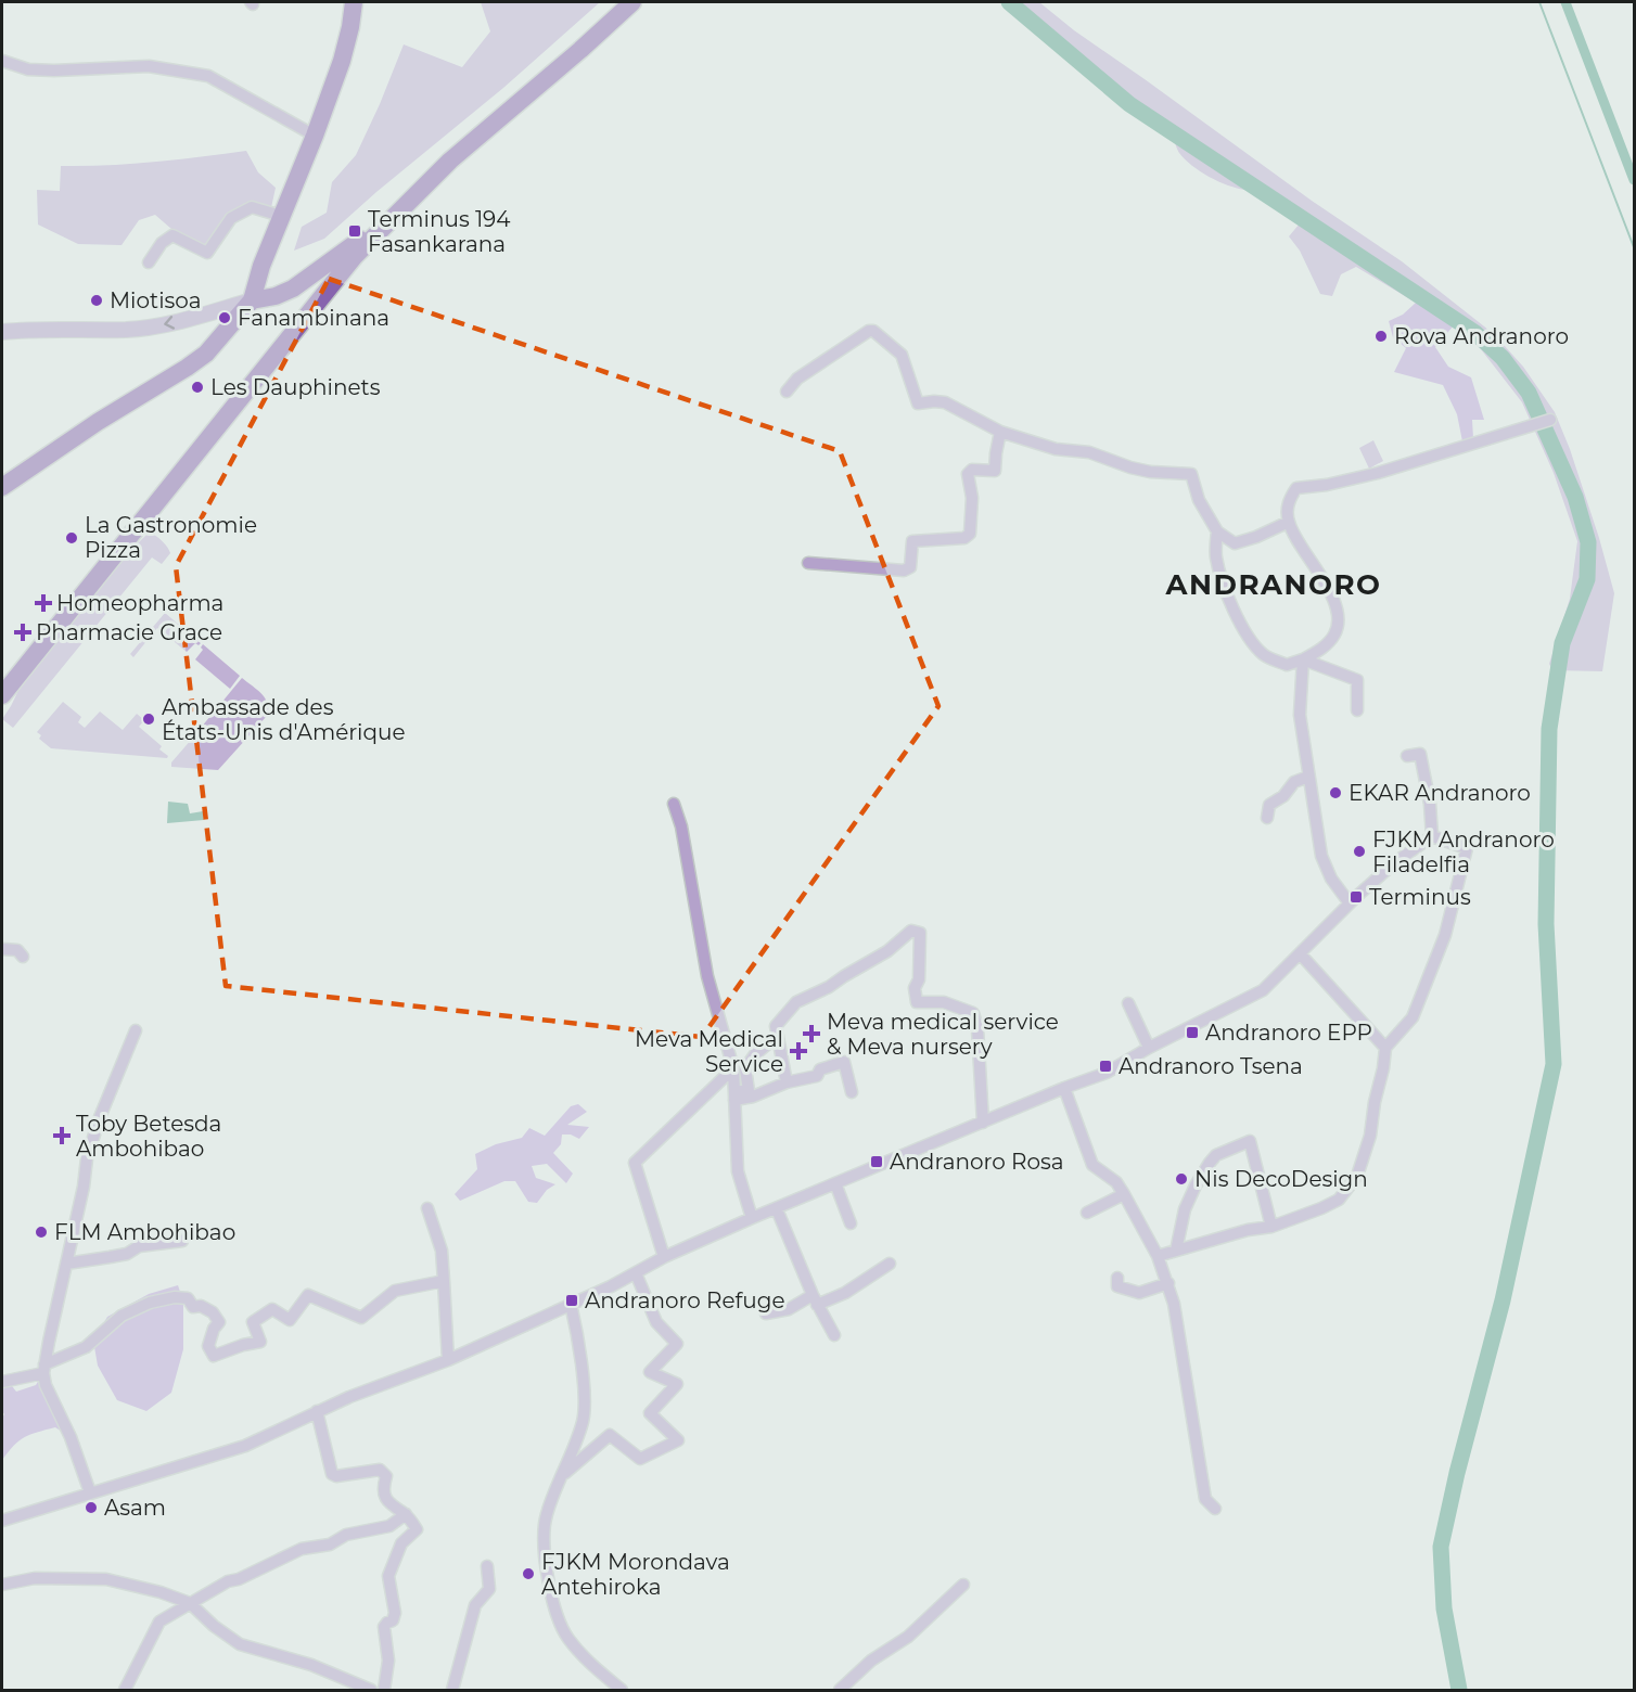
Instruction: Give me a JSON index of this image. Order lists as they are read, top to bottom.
{
  "districts": ["ANDRANORO"],
  "places": {
    "transit": [
      "Terminus 194 Fasankarana",
      "Terminus",
      "Andranoro EPP",
      "Andranoro Tsena",
      "Andranoro Rosa",
      "Andranoro Refuge"
    ],
    "other": [
      "Miotisoa",
      "Fanambinana",
      "Rova Andranoro",
      "Les Dauphinets",
      "La Gastronomie Pizza",
      "Ambassade des États-Unis d'Amérique",
      "EKAR Andranoro",
      "FJKM Andranoro Filadelfia",
      "Nis DecoDesign",
      "FLM Ambohibao",
      "Asam",
      "FJKM Morondava Antehiroka"
    ],
    "health": [
      "Homeopharma",
      "Pharmacie Grace",
      "Meva medical service & Meva nursery",
      "Meva Medical Service",
      "Toby Betesda Ambohibao"
    ]
  }
}
